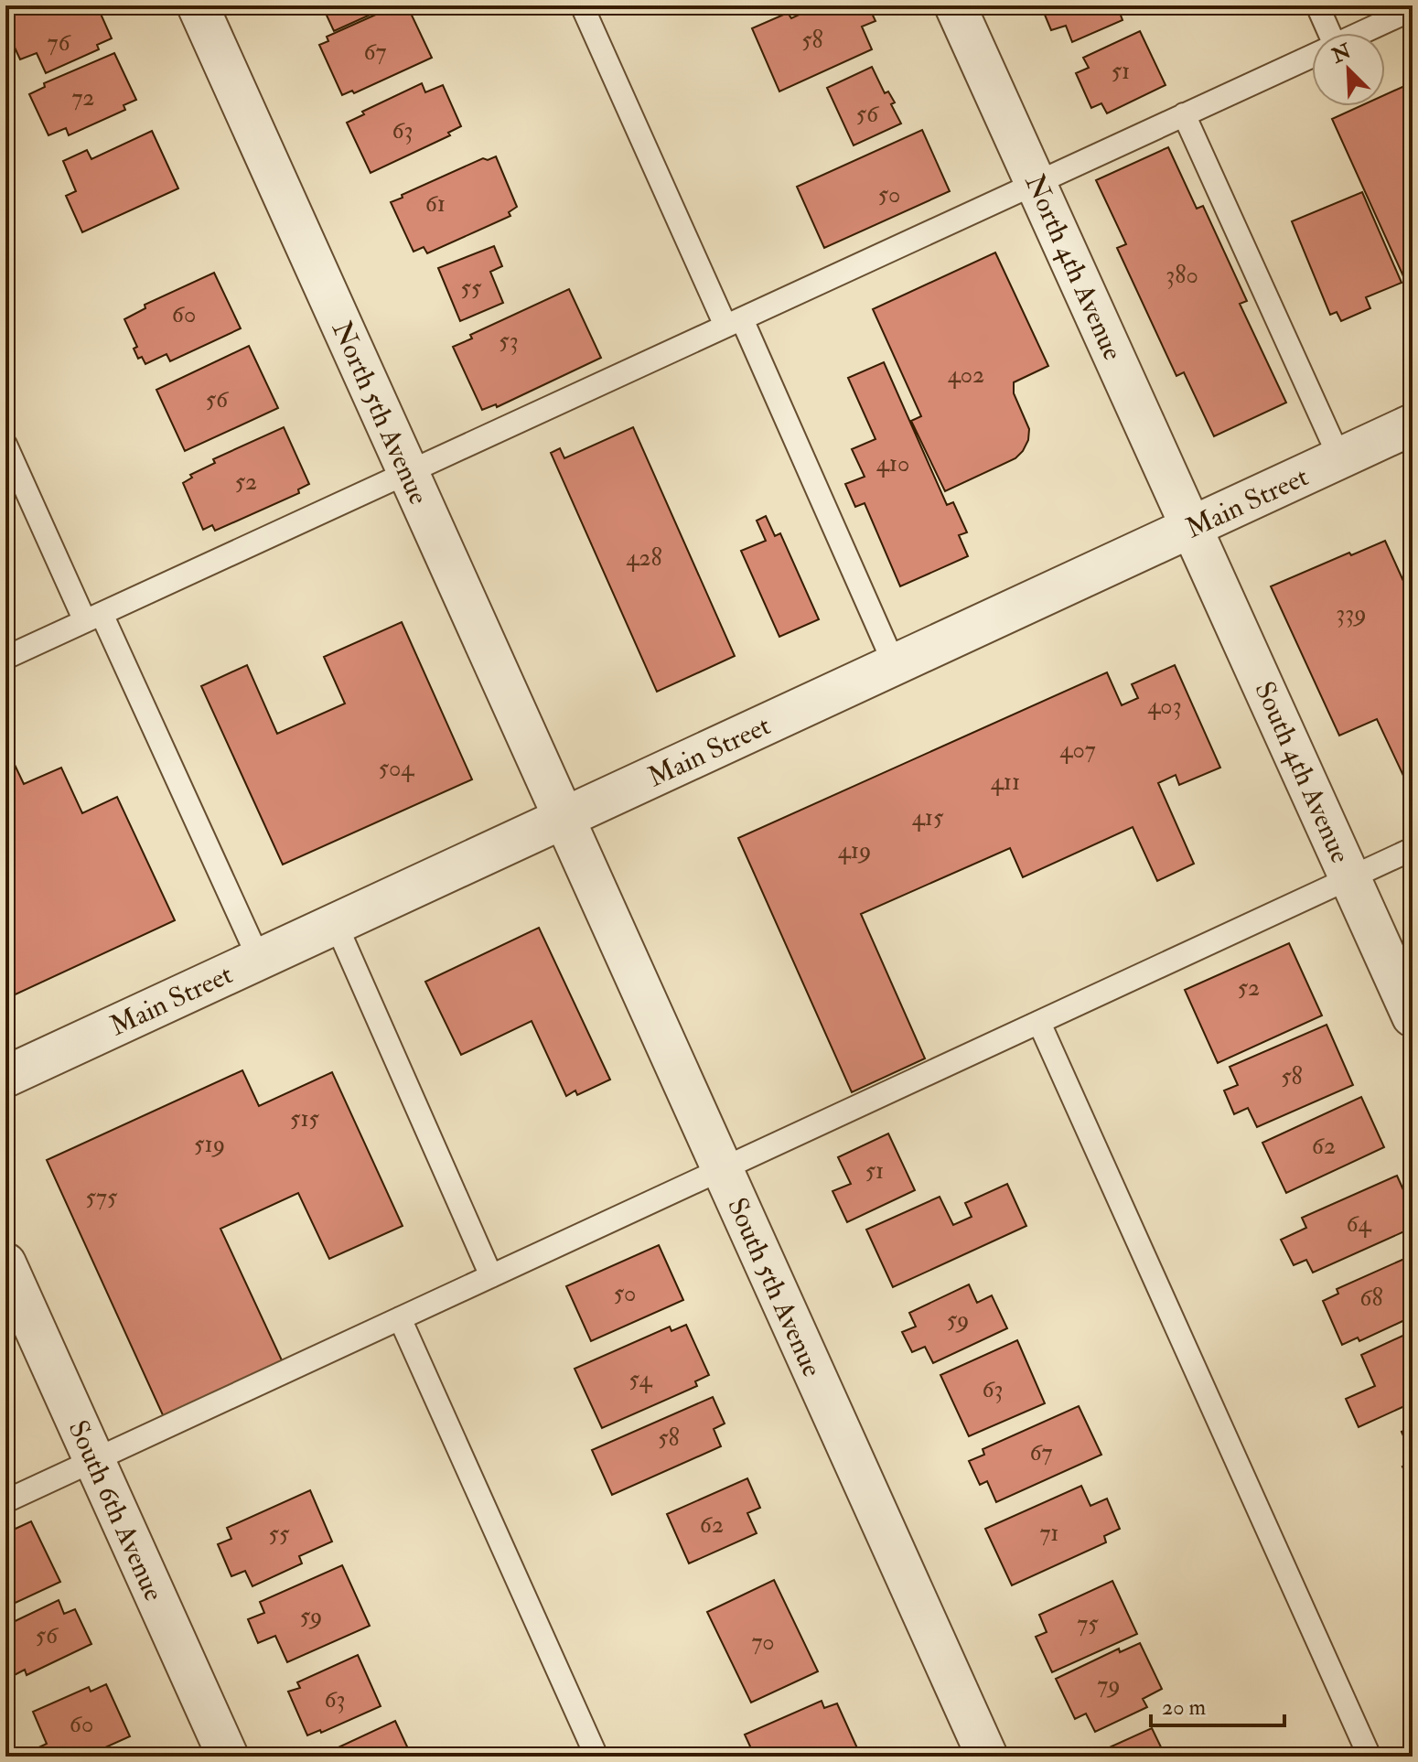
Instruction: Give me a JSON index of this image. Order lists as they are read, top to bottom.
{
  "streets": {
    "street": [
      "North 4th Avenue",
      "North 5th Avenue",
      "Main Street",
      "South 4th Avenue",
      "South 5th Avenue",
      "South 6th Avenue"
    ]
  },
  "crossings": [
    ["North 4th Avenue", "Main Street"],
    ["North 4th Avenue", "South 4th Avenue"],
    ["North 5th Avenue", "Main Street"],
    ["North 5th Avenue", "South 5th Avenue"],
    ["Main Street", "South 4th Avenue"],
    ["Main Street", "South 5th Avenue"]
  ],
  "house_numbers": [
    "58",
    "76",
    "67",
    "51",
    "72",
    "56",
    "63",
    "50",
    "61",
    "380",
    "55",
    "60",
    "53",
    "402",
    "56",
    "410",
    "52",
    "428",
    "339",
    "403",
    "407",
    "504",
    "411",
    "415",
    "419",
    "52",
    "58",
    "515",
    "519",
    "62",
    "51",
    "575",
    "64",
    "50",
    "68",
    "59",
    "54",
    "63",
    "58",
    "67",
    "62",
    "71",
    "55",
    "59",
    "75",
    "56",
    "70",
    "79",
    "63",
    "60"
  ],
  "scale_bar": "20 m",
  "north": "top left"
}
